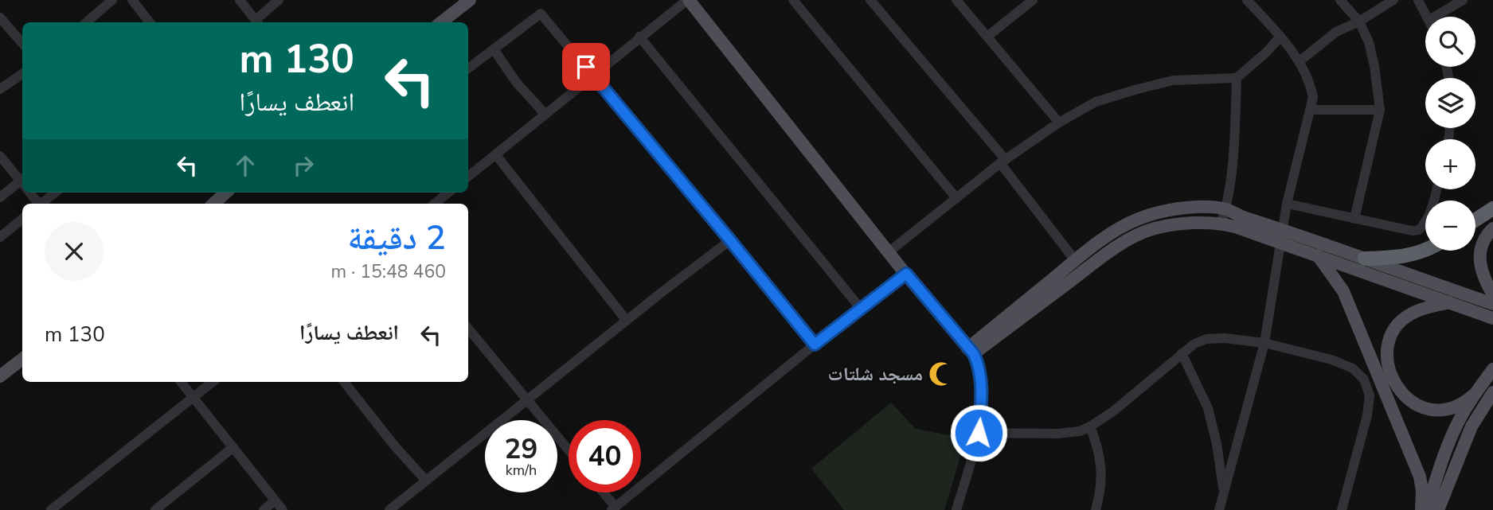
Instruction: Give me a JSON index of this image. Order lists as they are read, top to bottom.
{
  "places": {
    "mosque": ["مسجد شلتات"]
  },
  "page": {
    "map_buttons": ["+", "−"],
    "turn": ["130 m", "انعطف يسارًا"],
    "heading": ["2 دقيقة", "460 m · 15:48"],
    "list": [
      {
        "name": "انعطف يسارًا",
        "value": "130 m"
      }
    ],
    "speed": "29 km/h",
    "limit": "40"
  }
}
